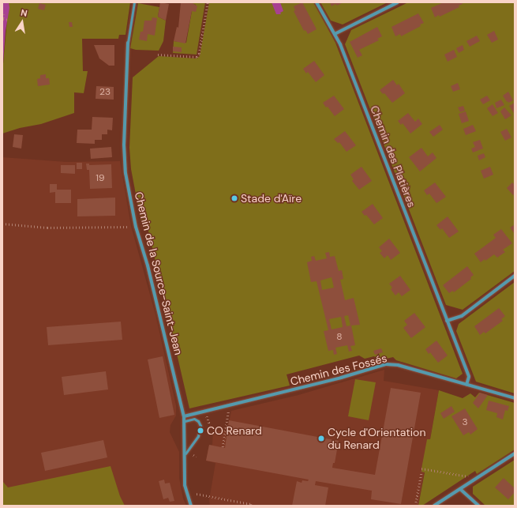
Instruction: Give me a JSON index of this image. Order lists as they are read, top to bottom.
{
  "streets": {
    "street": ["Chemin des Platières", "Chemin de la Source-Saint-Jean", "Chemin des Fossés"]
  },
  "crossings": [
    ["Chemin des Platières", "Chemin des Fossés"],
    ["Chemin de la Source-Saint-Jean", "Chemin des Fossés"]
  ],
  "places": ["Stade d'Aïre", "CO Renard", "Cycle d'Orientation du Renard"],
  "house_numbers": [
    "23",
    "19",
    "8",
    "3"
  ],
  "north": "top"
}
